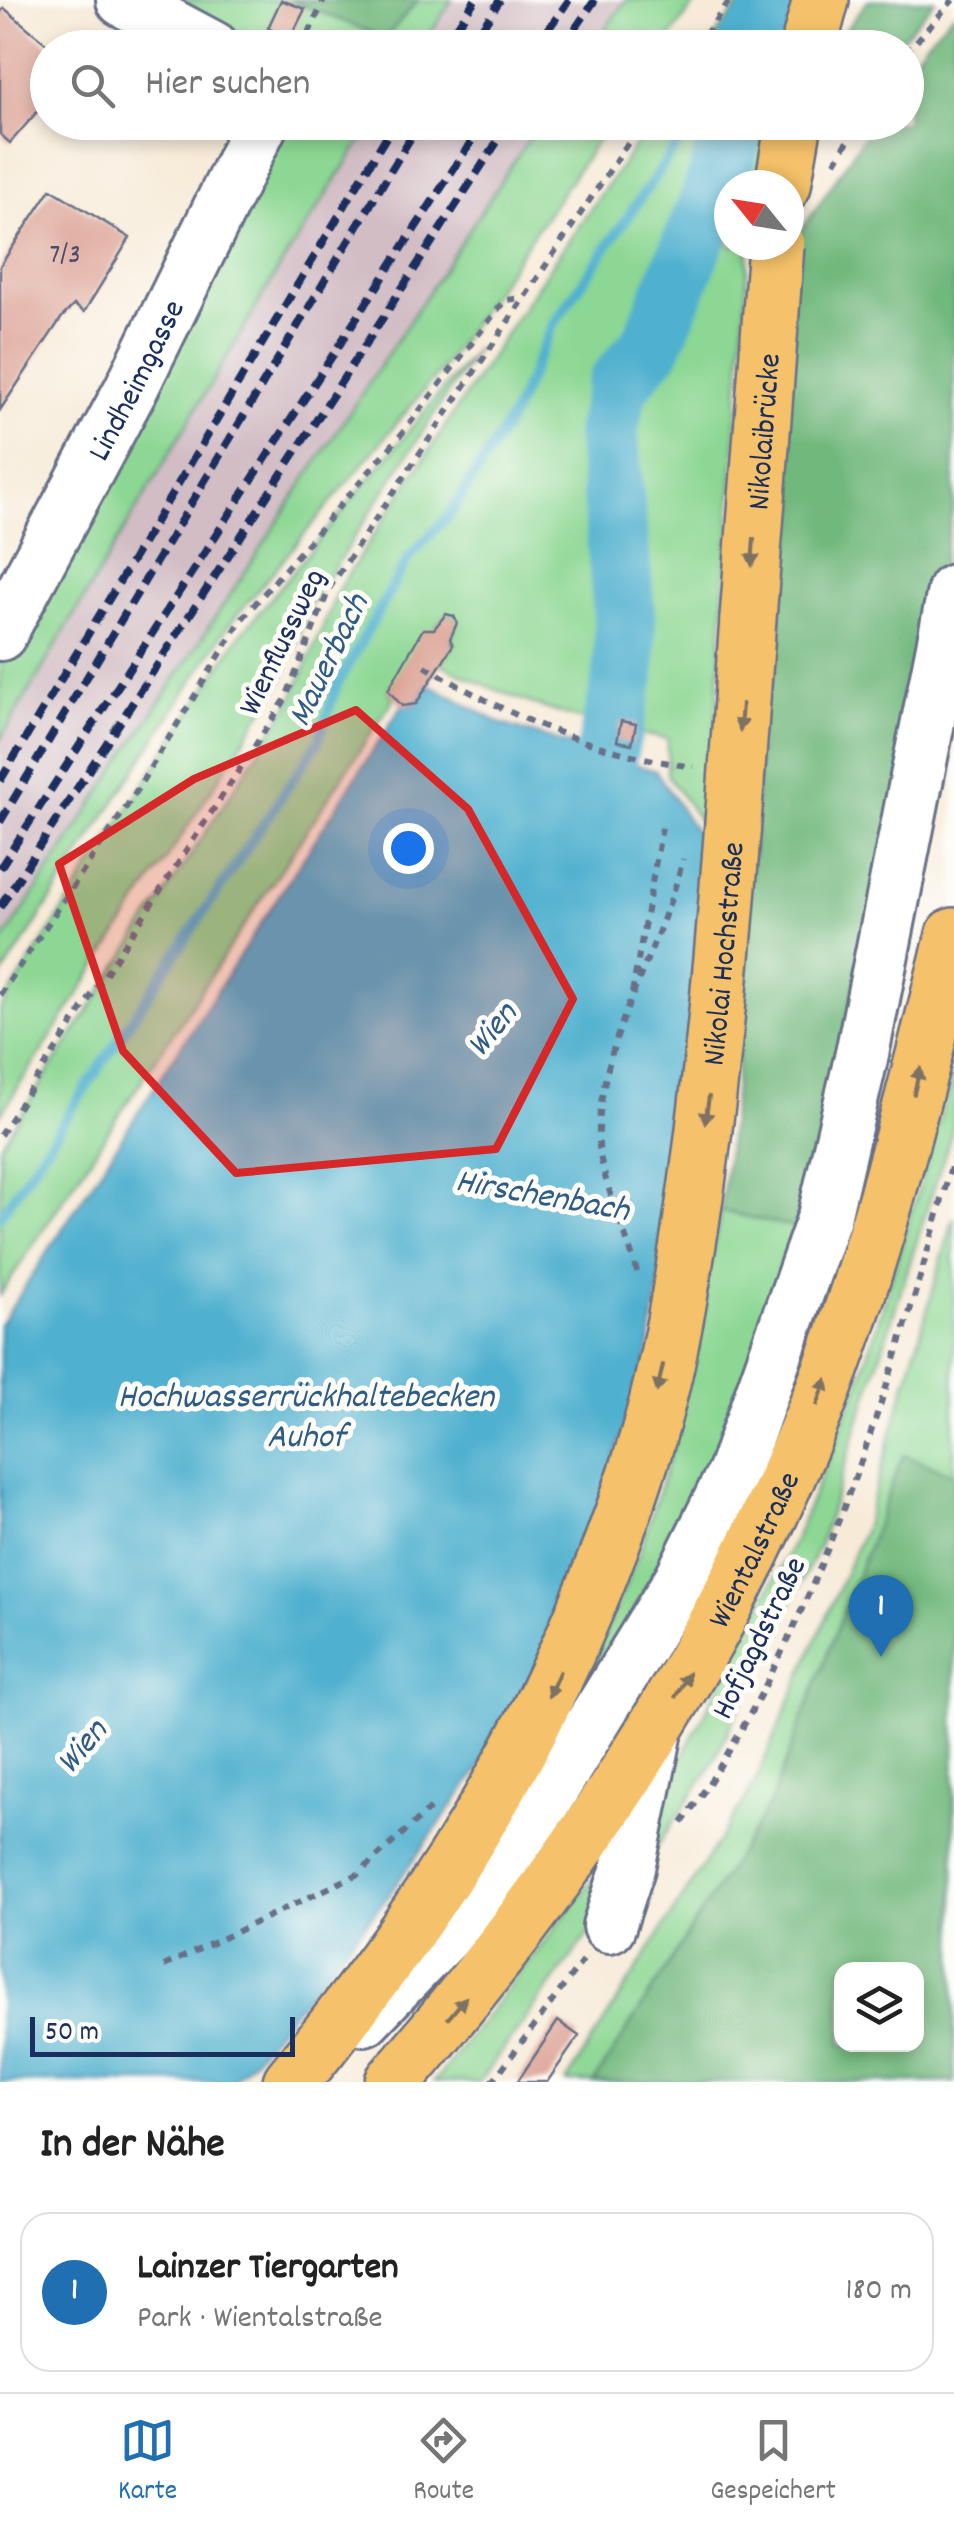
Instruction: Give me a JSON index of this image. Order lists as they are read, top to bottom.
{
  "streets": {
    "main road": ["Nikolaibrücke", "Nikolai Hochstraße", "Wientalstraße"],
    "street": ["Lindheimgasse"],
    "path": ["Wienflussweg", "Hofjagdstraße"]
  },
  "crossings": [
    ["Nikolaibrücke", "Nikolai Hochstraße"]
  ],
  "one_way": ["Nikolaibrücke", "Nikolai Hochstraße"],
  "water": [
    "Mauerbach",
    "Wien",
    "Hirschenbach",
    "Hochwasserrückhaltebecken Auhof"
  ],
  "house_numbers": ["7/3"],
  "scale_bar": "50 m",
  "north": "top left",
  "page": {
    "search": "Hier suchen",
    "pins": "1",
    "scale": "50 m",
    "heading": "In der Nähe",
    "list": [
      {
        "mark": "1",
        "name": "Lainzer Tiergarten",
        "note": "Park · Wientalstraße",
        "value": "180 m"
      }
    ],
    "nav": ["Karte", "Route", "Gespeichert"]
  }
}
